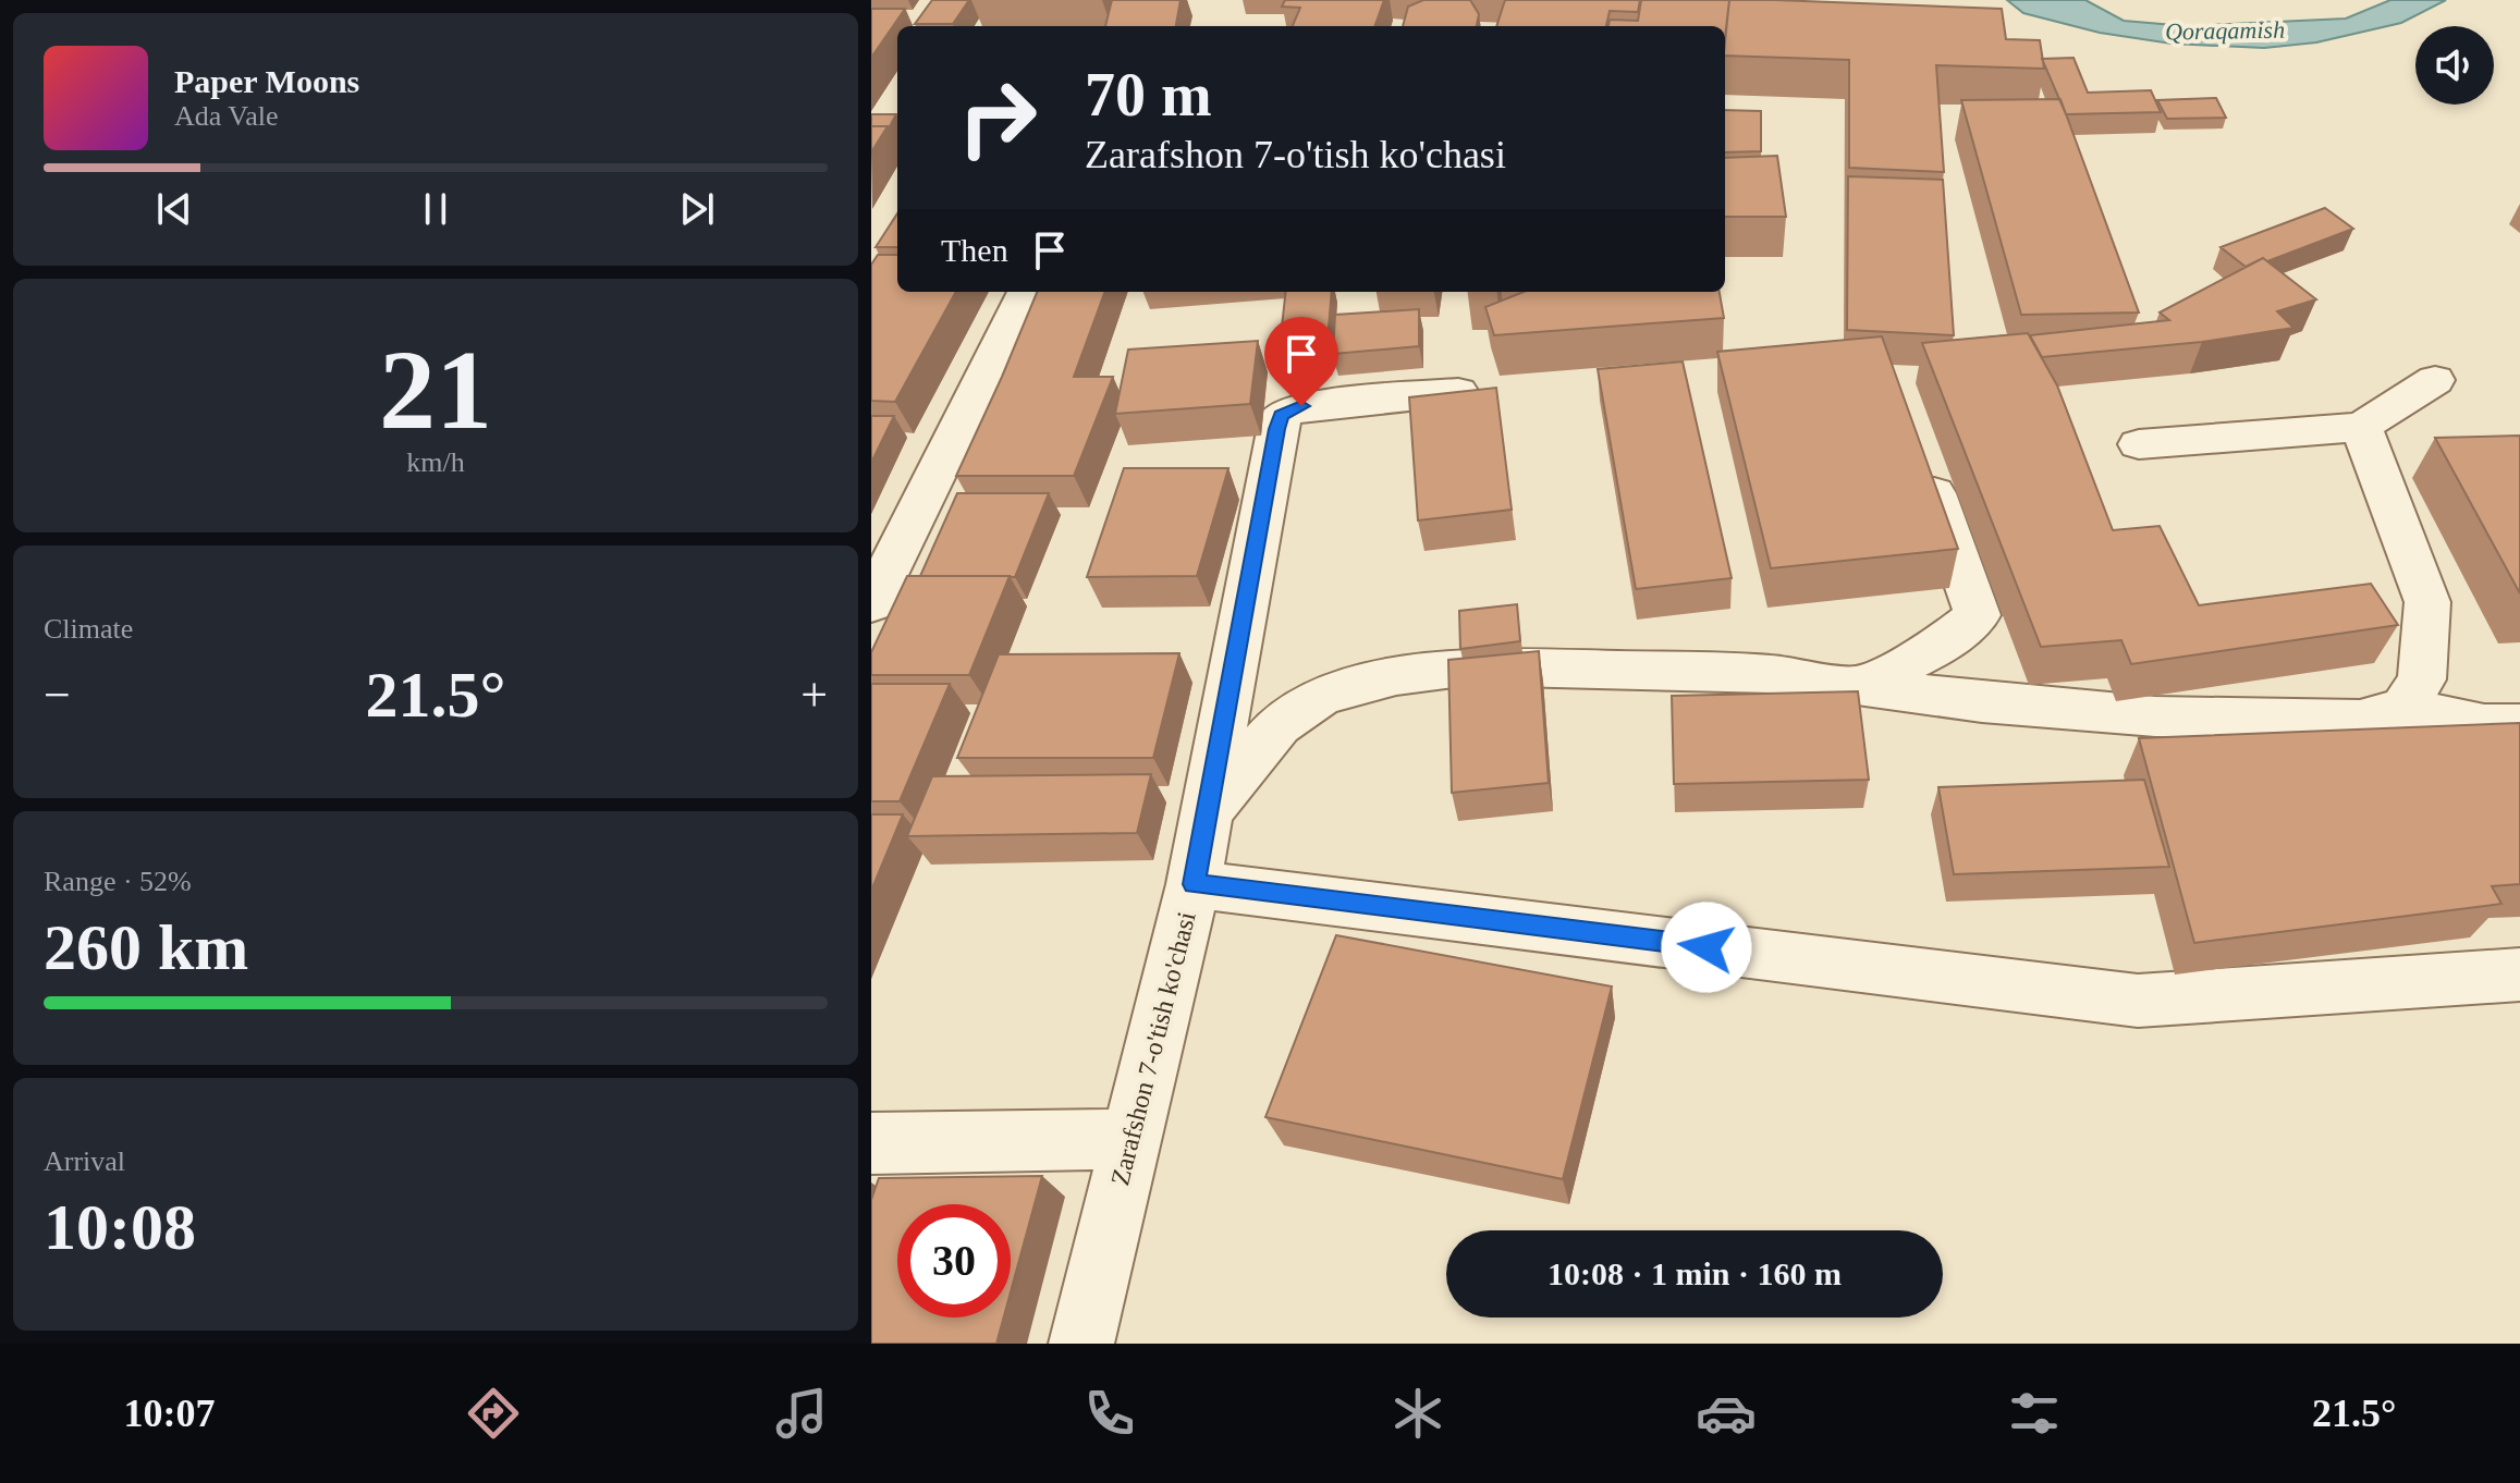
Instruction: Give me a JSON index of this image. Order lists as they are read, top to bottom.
{
  "streets": {
    "street": ["Zarafshon 7-o'tish ko'chasi"]
  },
  "water": ["Qoraqamish"],
  "page": {
    "turn": ["70 m", "Zarafshon 7-o'tish ko'chasi"],
    "song": ["Paper Moons", "Ada Vale"],
    "then": "Then",
    "tile": [
      ["21", "km/h"],
      "Climate",
      ["Range · 52%", "260 km"],
      ["Arrival", "10:08"]
    ],
    "heat": ["−", "21.5°", "+"],
    "limit": "30",
    "trip": "10:08 · 1 min · 160 m",
    "tabs": ["10:07", "21.5°"]
  }
}
